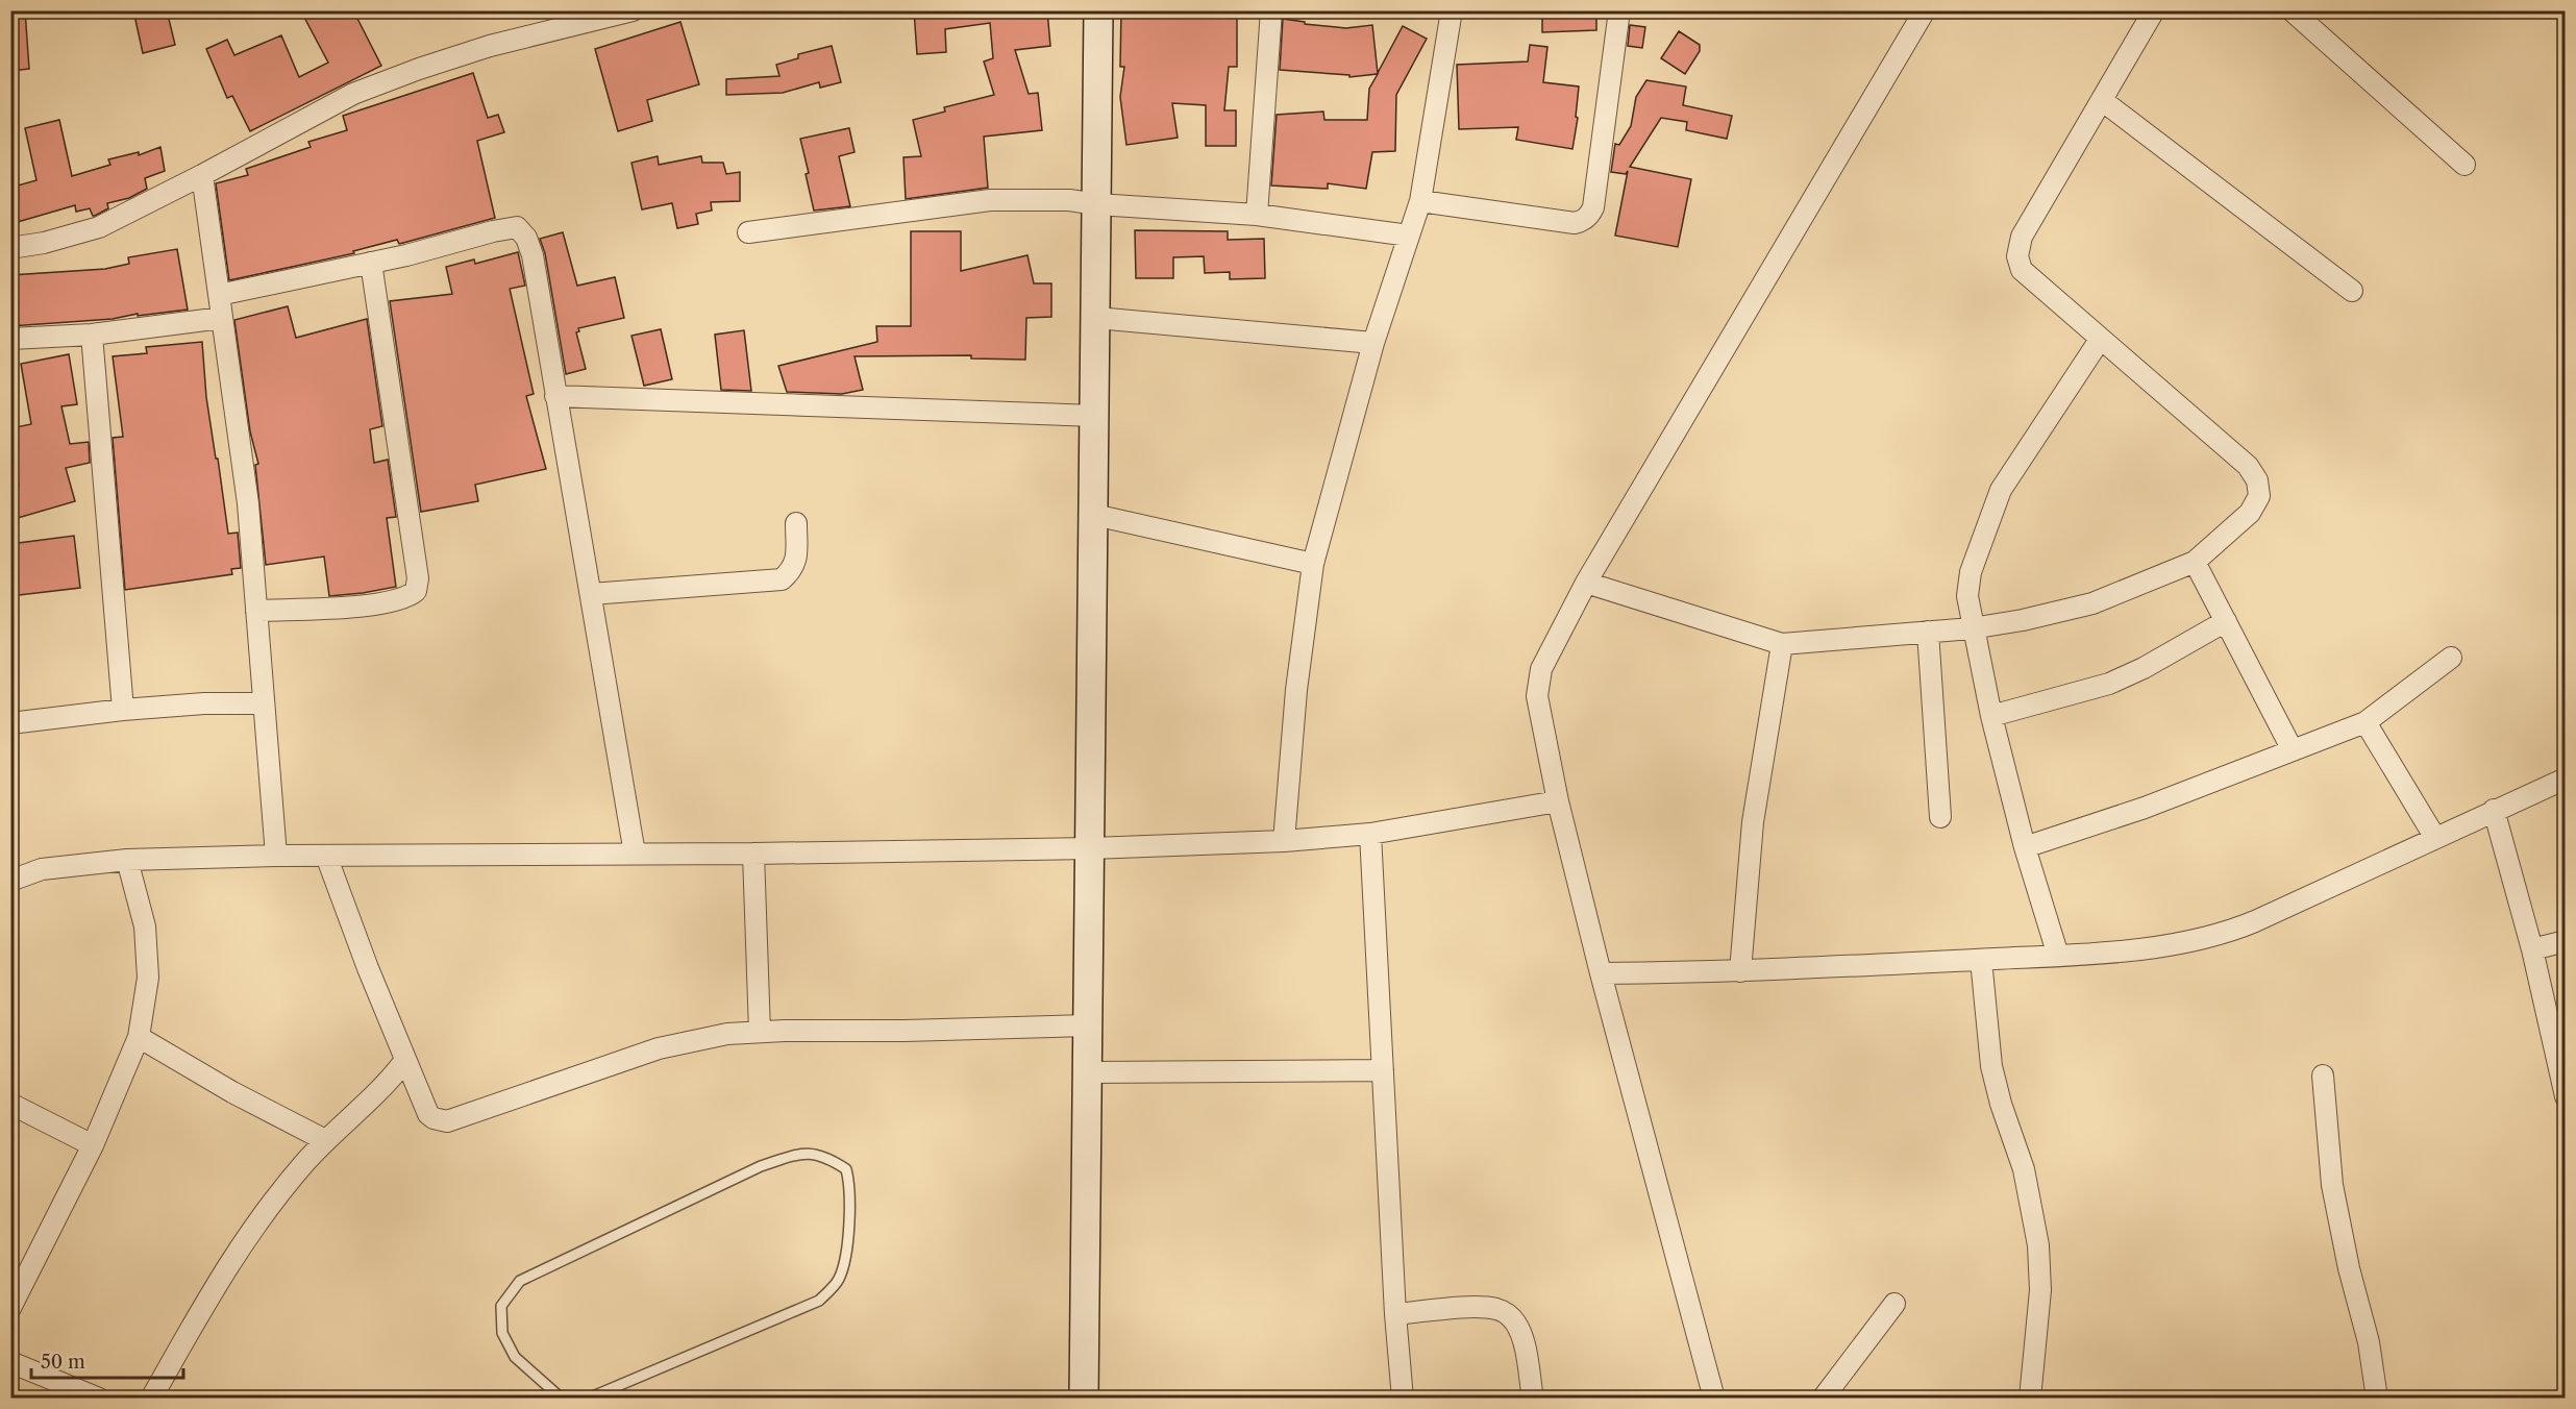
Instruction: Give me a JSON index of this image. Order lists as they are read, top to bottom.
{
  "scale_bar": "50 m"
}
